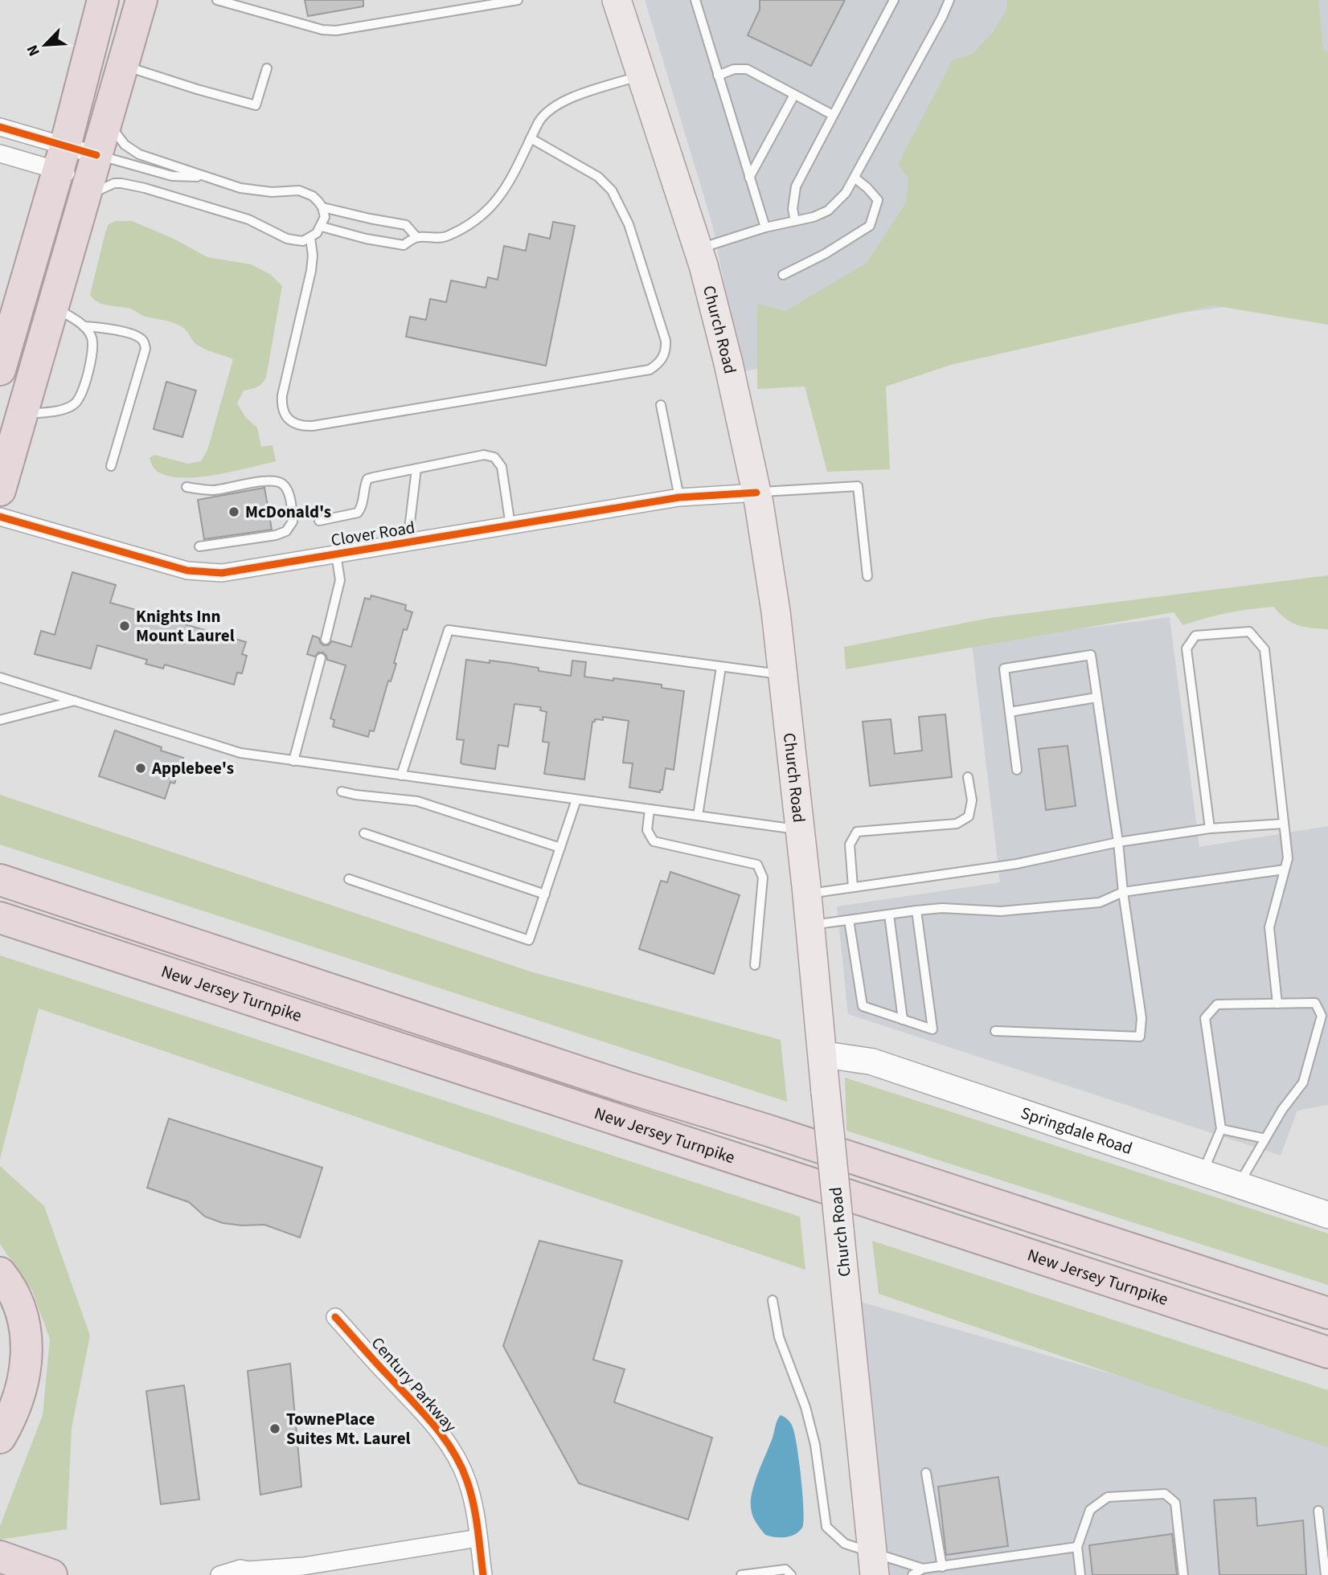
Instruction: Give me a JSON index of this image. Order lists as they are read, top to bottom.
{
  "streets": {
    "highway": ["New Jersey Turnpike"],
    "main road": ["Church Road", "Springdale Road"],
    "street": ["Clover Road", "Century Parkway"]
  },
  "crossings": [
    ["Church Road", "Clover Road"],
    ["Church Road", "Springdale Road"]
  ],
  "places": [
    "McDonald's",
    "Knights Inn Mount Laurel",
    "Applebee's",
    "TownePlace Suites Mt. Laurel"
  ],
  "north": "bottom left"
}
